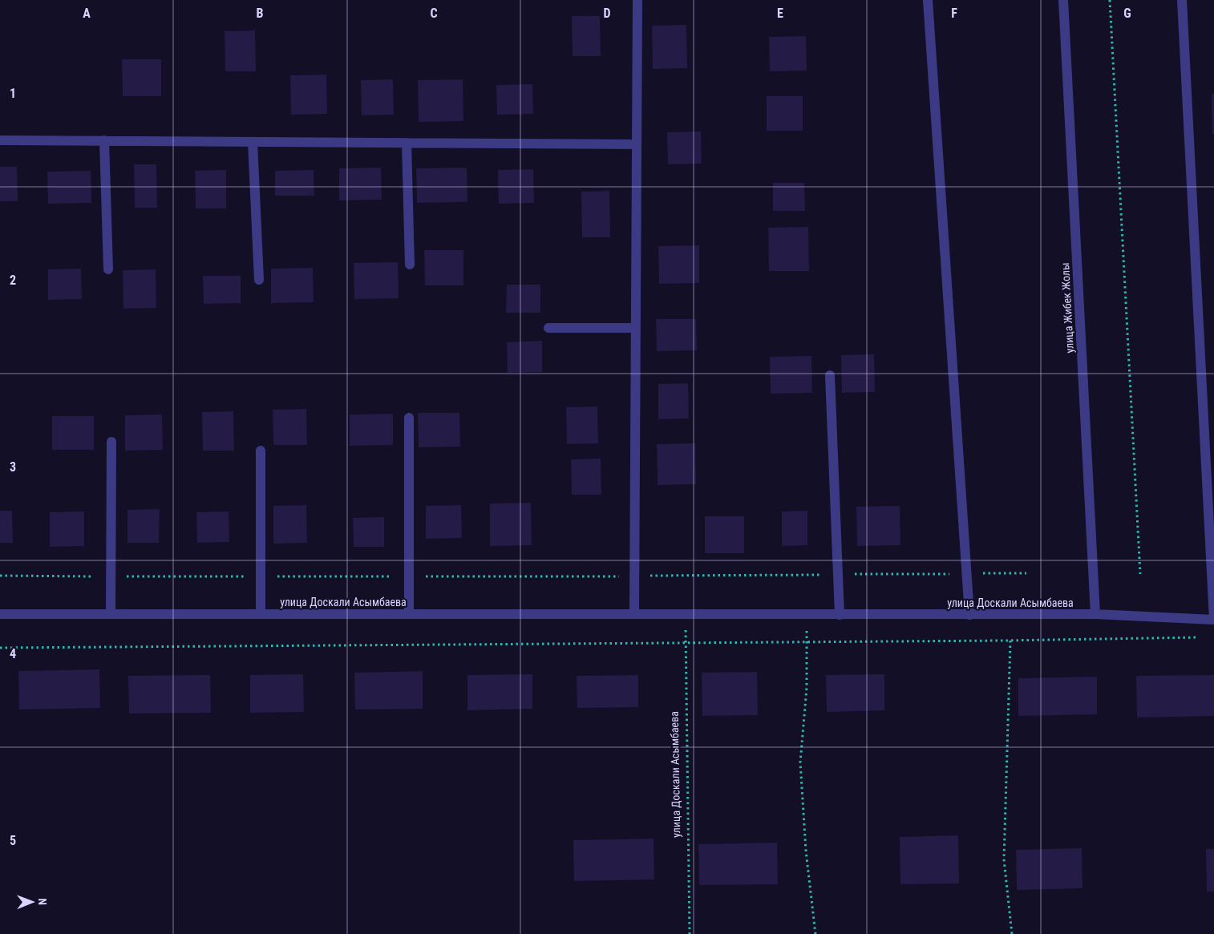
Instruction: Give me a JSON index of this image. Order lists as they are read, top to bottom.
{
  "streets": {
    "street": ["улица Жибек Жолы", "улица Доскали Асымбаева"]
  },
  "crossings": [
    ["улица Жибек Жолы", "улица Доскали Асымбаева"]
  ],
  "north": "right",
  "grid": {
    "columns": [
      "A",
      "B",
      "C",
      "D",
      "E",
      "F",
      "G"
    ],
    "rows": [
      "1",
      "2",
      "3",
      "4",
      "5"
    ]
  }
}
